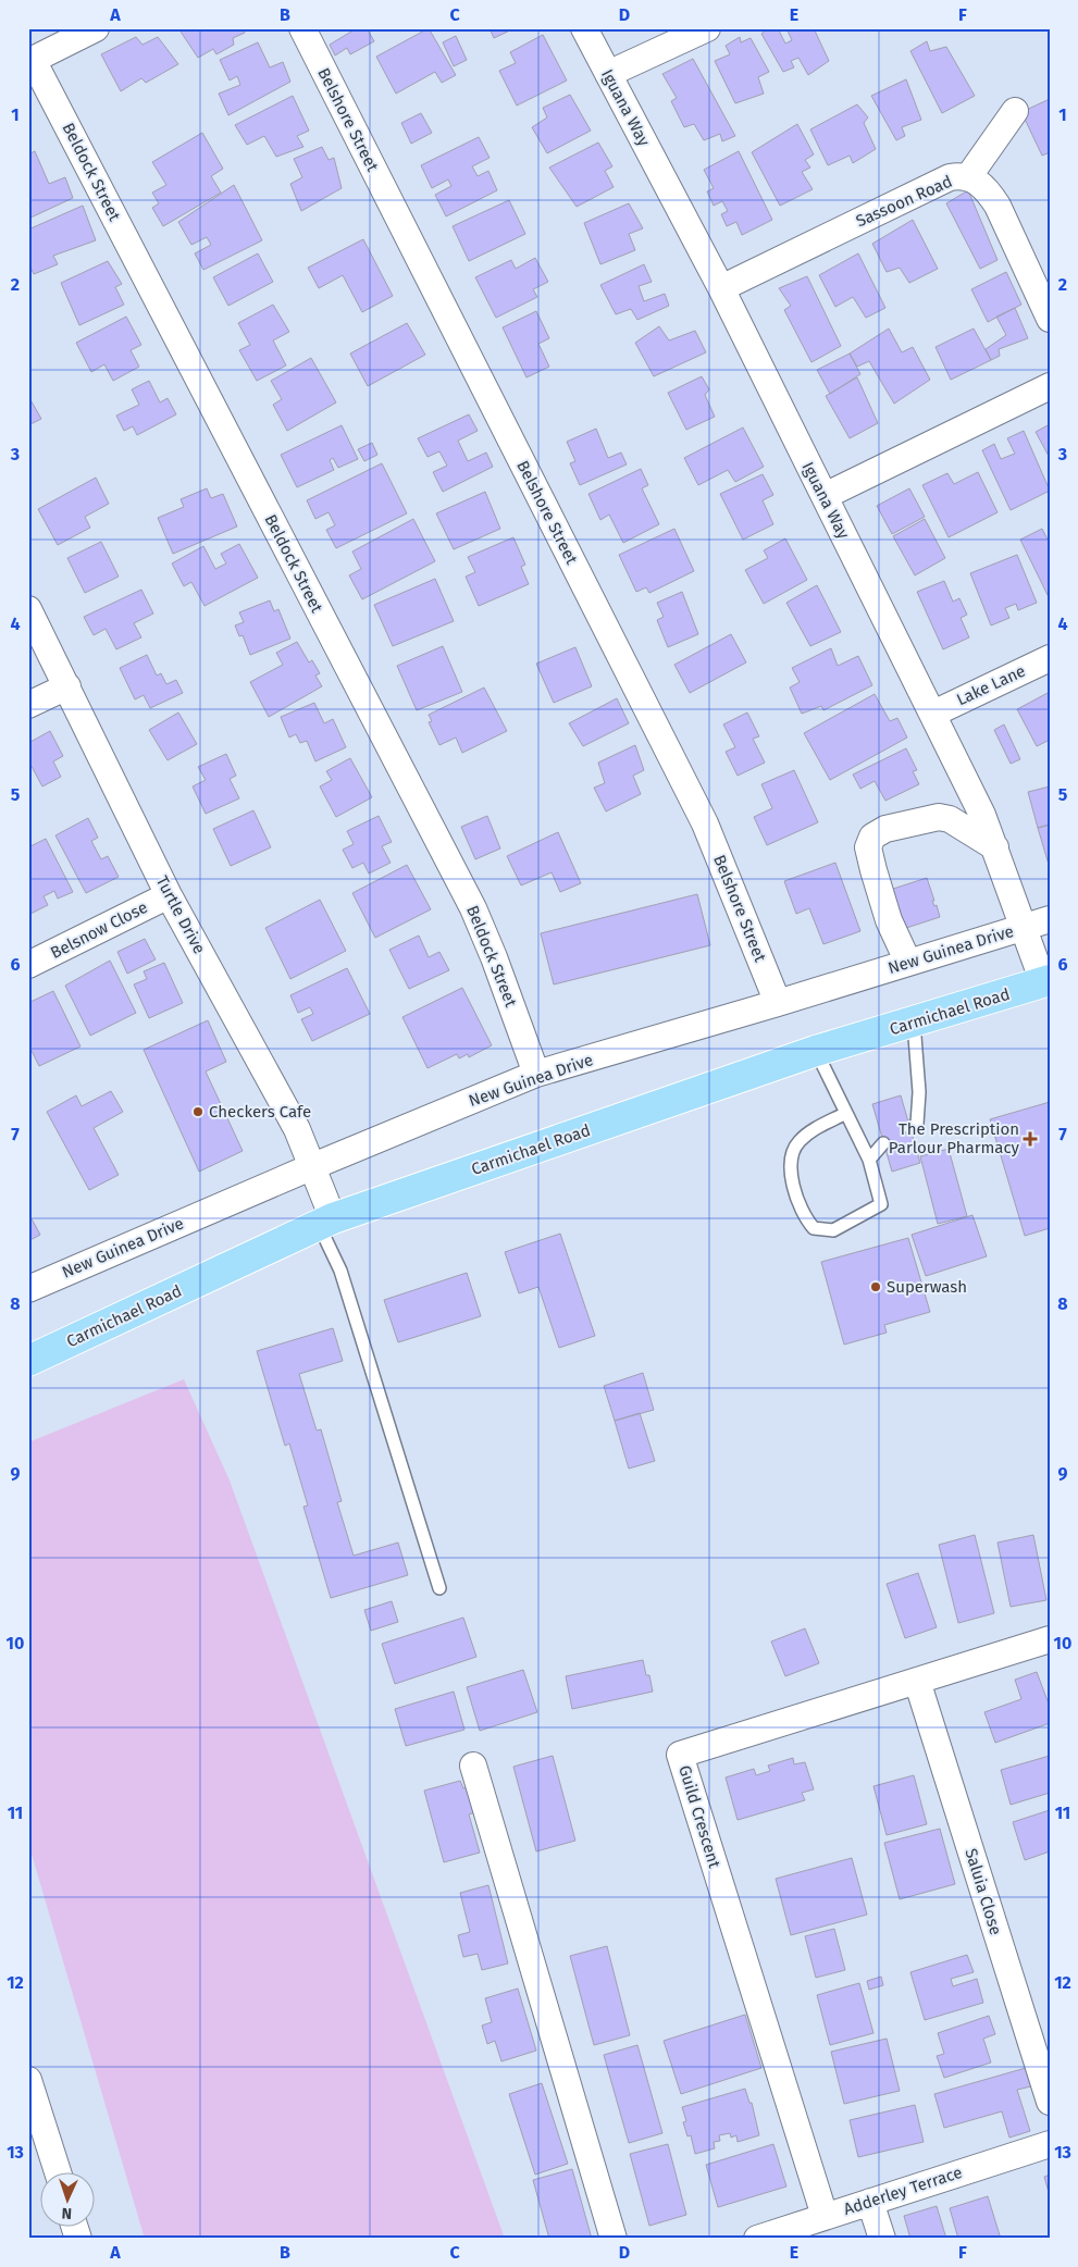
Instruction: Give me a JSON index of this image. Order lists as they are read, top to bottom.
{
  "streets": {
    "main road": ["Carmichael Road"],
    "street": [
      "Iguana Way",
      "Belshore Street",
      "Beldock Street",
      "Sassoon Road",
      "Lake Lane",
      "Turtle Drive",
      "Belsnow Close",
      "New Guinea Drive",
      "Guild Crescent",
      "Saluia Close",
      "Adderley Terrace"
    ]
  },
  "crossings": [
    ["Iguana Way", "Sassoon Road"],
    ["Iguana Way", "Lake Lane"],
    ["Iguana Way", "New Guinea Drive"],
    ["Iguana Way", "Carmichael Road"],
    ["Belshore Street", "New Guinea Drive"],
    ["Beldock Street", "New Guinea Drive"],
    ["Turtle Drive", "Belsnow Close"],
    ["Turtle Drive", "New Guinea Drive"],
    ["Turtle Drive", "Carmichael Road"],
    ["Guild Crescent", "Saluia Close"],
    ["Guild Crescent", "Adderley Terrace"]
  ],
  "places": {
    "other": ["Checkers Cafe", "Superwash"],
    "health": ["The Prescription Parlour Pharmacy"]
  },
  "north": "bottom",
  "grid": {
    "columns": [
      "A",
      "B",
      "C",
      "D",
      "E",
      "F"
    ],
    "rows": [
      "1",
      "2",
      "3",
      "4",
      "5",
      "6",
      "7",
      "8",
      "9",
      "10",
      "11",
      "12",
      "13"
    ]
  }
}
